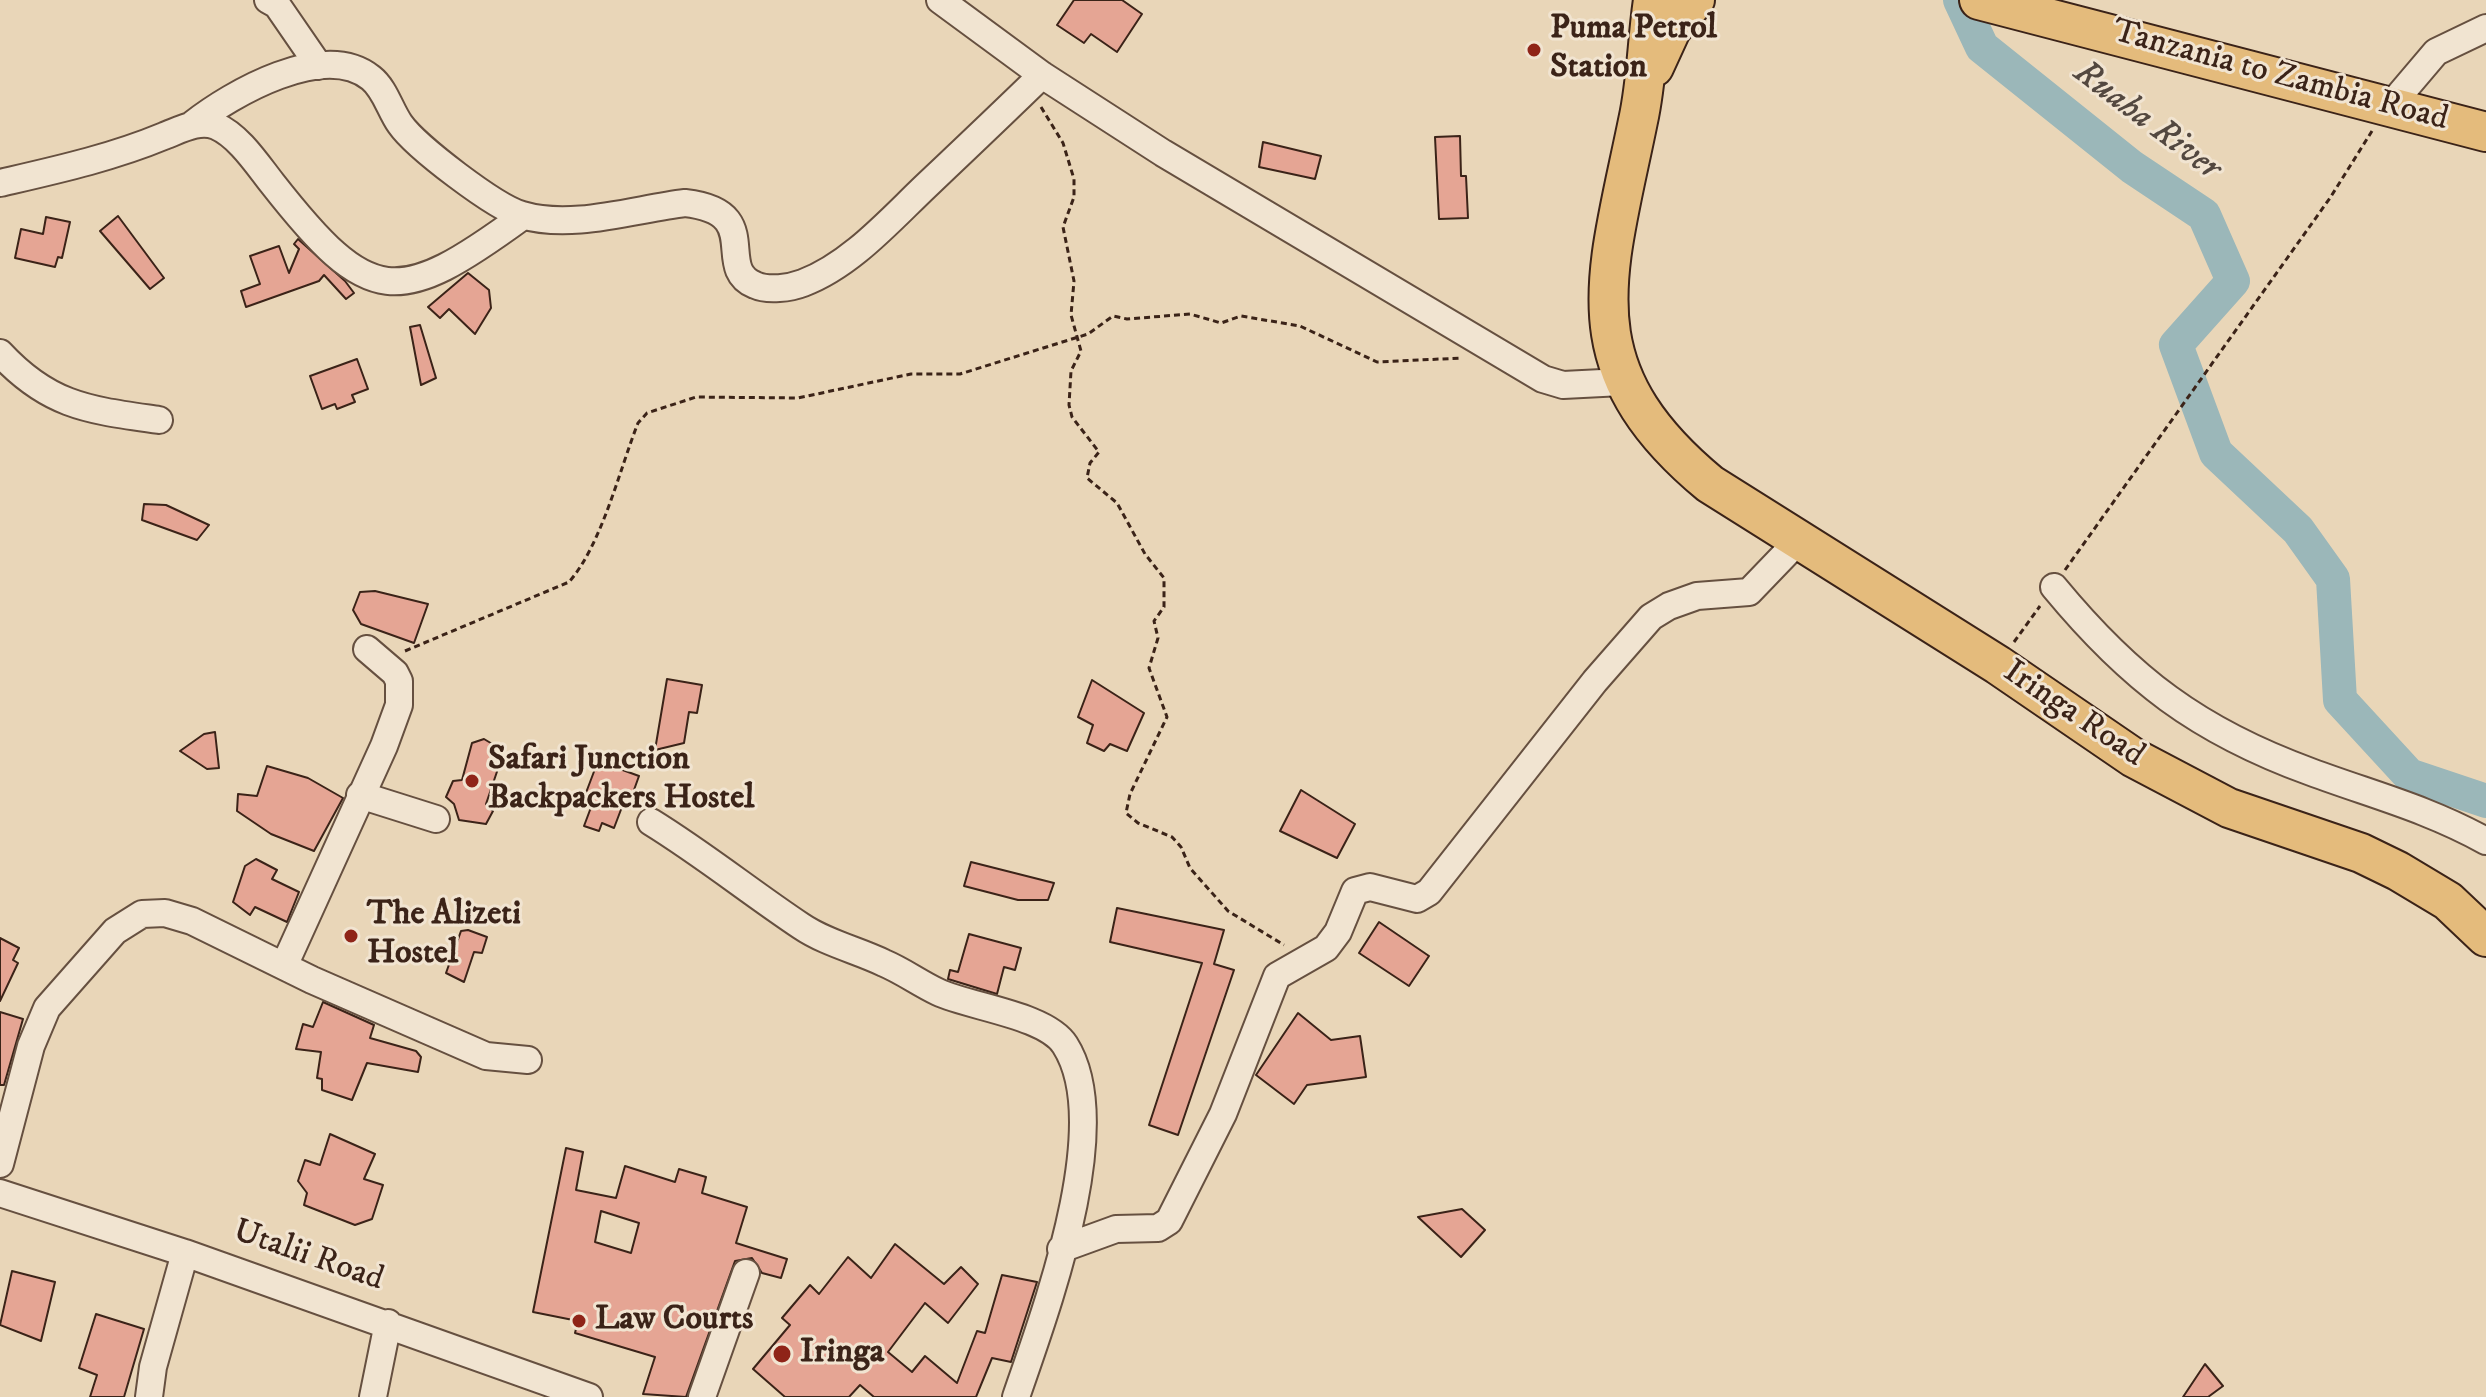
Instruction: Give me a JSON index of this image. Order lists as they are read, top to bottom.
{
  "streets": {
    "highway": ["Tanzania to Zambia Road", "Iringa Road"],
    "street": ["Utalii Road"]
  },
  "water": ["Ruaha River"],
  "places": [
    "Puma Petrol Station",
    "Safari Junction Backpackers Hostel",
    "The Alizeti Hostel",
    "Law Courts",
    "Iringa"
  ]
}
